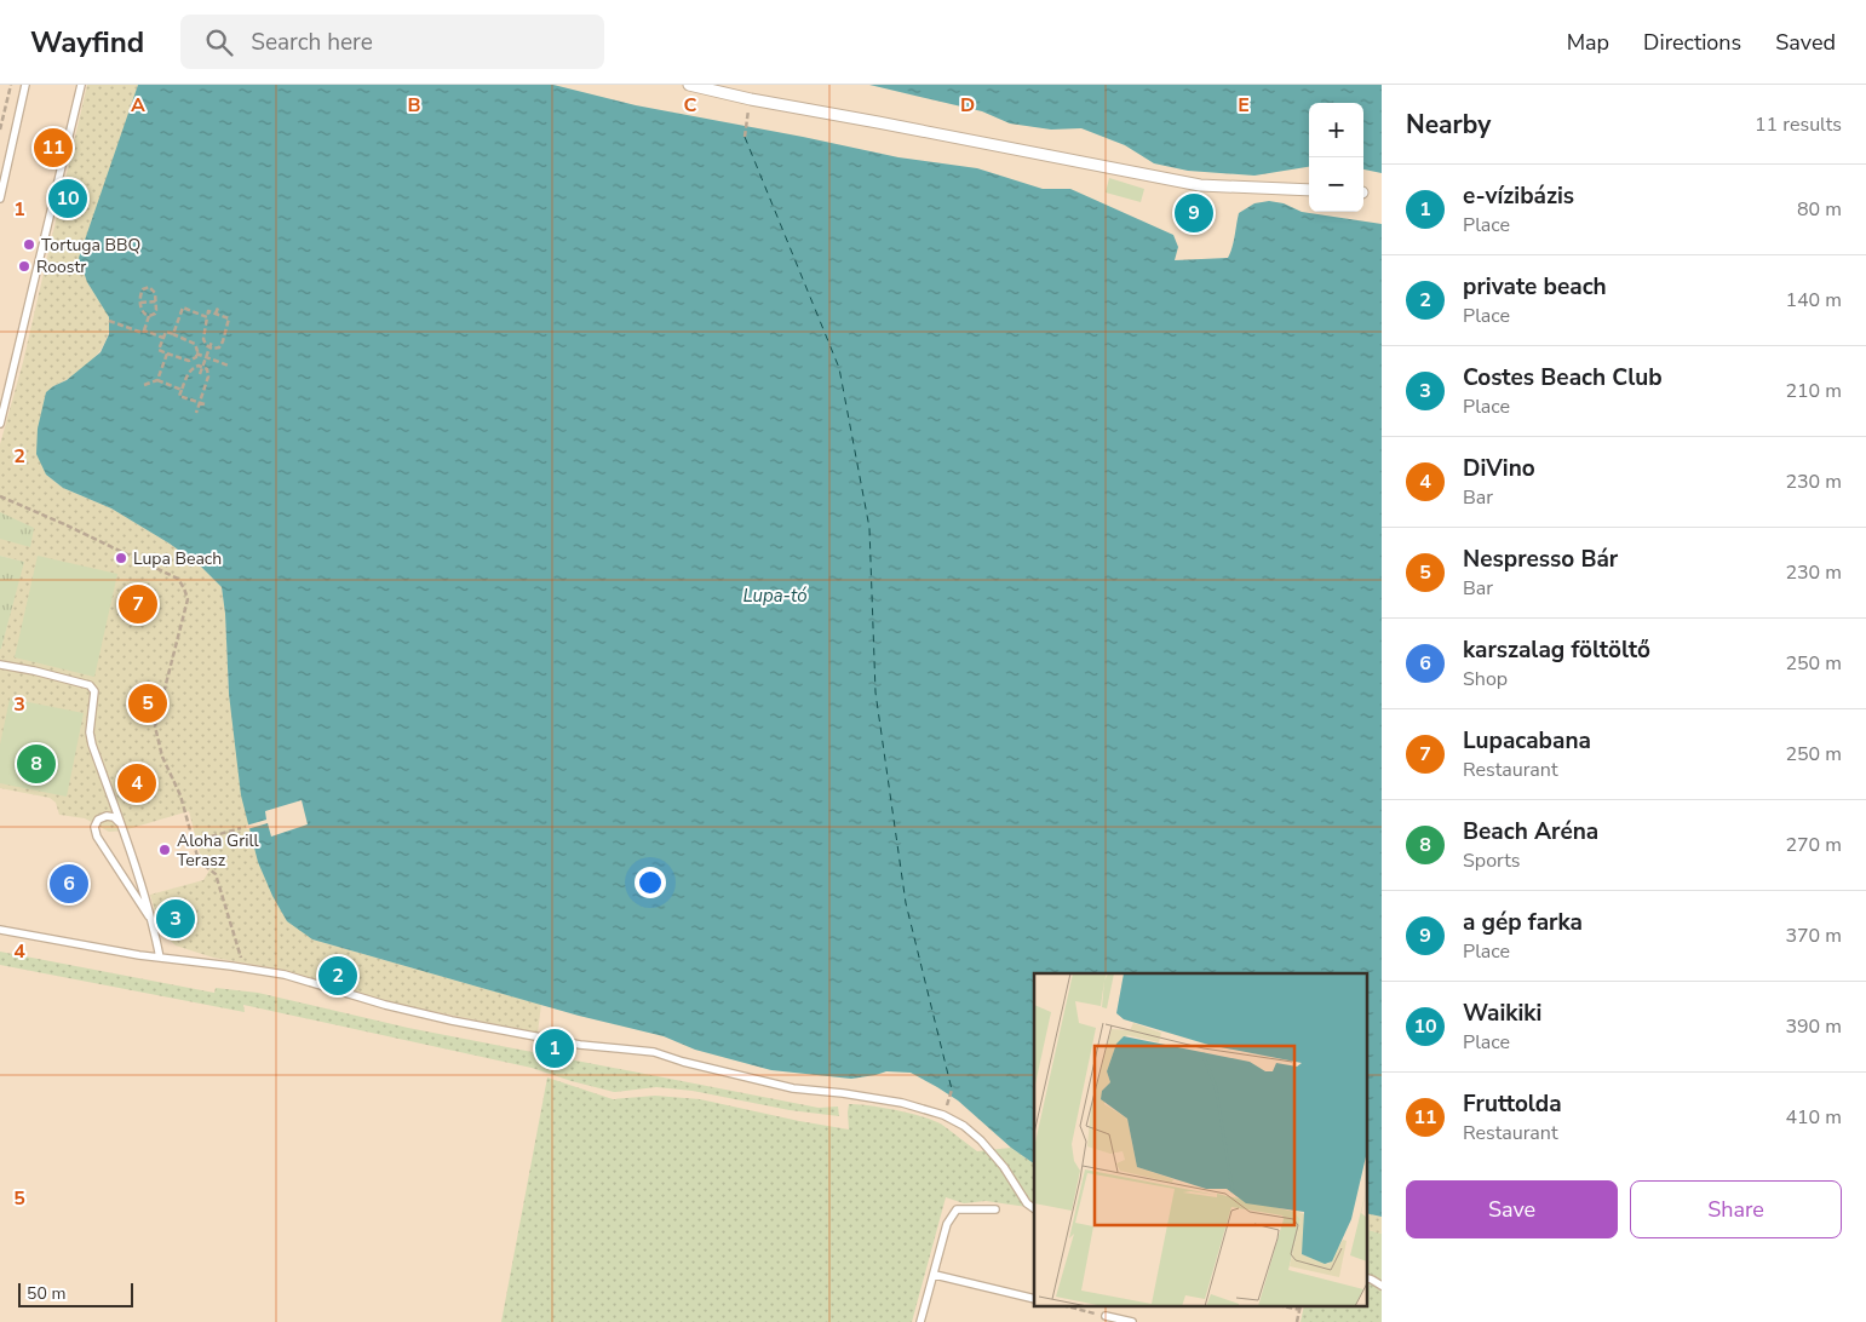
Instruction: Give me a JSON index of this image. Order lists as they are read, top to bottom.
{
  "water": ["Lupa-tó"],
  "places": [
    "Tortuga BBQ",
    "Roostr",
    "Lupa Beach",
    "Aloha Grill Terasz"
  ],
  "scale_bar": "50 m",
  "page": {
    "header": "Wayfind",
    "search": "Search here",
    "nav": ["Map", "Directions", "Saved"],
    "heading": ["Nearby", "11 results"],
    "map_buttons": ["+", "−"],
    "pins": [
      "11",
      "10",
      "9",
      "7",
      "5",
      "8",
      "4",
      "6",
      "3",
      "2",
      "1"
    ],
    "list": [
      {
        "mark": "1",
        "name": "e-vízibázis",
        "note": "Place",
        "value": "80 m"
      },
      {
        "mark": "2",
        "name": "private beach",
        "note": "Place",
        "value": "140 m"
      },
      {
        "mark": "3",
        "name": "Costes Beach Club",
        "note": "Place",
        "value": "210 m"
      },
      {
        "mark": "4",
        "name": "DiVino",
        "note": "Bar",
        "value": "230 m"
      },
      {
        "mark": "5",
        "name": "Nespresso Bár",
        "note": "Bar",
        "value": "230 m"
      },
      {
        "mark": "6",
        "name": "karszalag föltöltő",
        "note": "Shop",
        "value": "250 m"
      },
      {
        "mark": "7",
        "name": "Lupacabana",
        "note": "Restaurant",
        "value": "250 m"
      },
      {
        "mark": "8",
        "name": "Beach Aréna",
        "note": "Sports",
        "value": "270 m"
      },
      {
        "mark": "9",
        "name": "a gép farka",
        "note": "Place",
        "value": "370 m"
      },
      {
        "mark": "10",
        "name": "Waikiki",
        "note": "Place",
        "value": "390 m"
      },
      {
        "mark": "11",
        "name": "Fruttolda",
        "note": "Restaurant",
        "value": "410 m"
      }
    ],
    "buttons": ["Save", "Share"],
    "scale": "50 m"
  },
  "grid": {
    "columns": [
      "A",
      "B",
      "C",
      "D",
      "E"
    ],
    "rows": [
      "1",
      "2",
      "3",
      "4",
      "5"
    ]
  }
}
